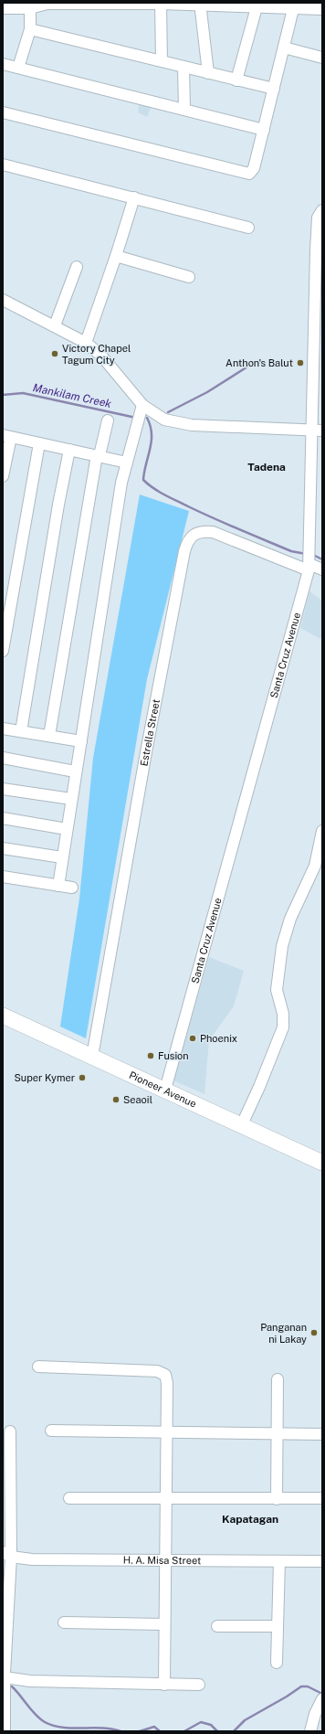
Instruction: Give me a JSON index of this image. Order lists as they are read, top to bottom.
{
  "streets": {
    "highway": ["Pioneer Avenue"],
    "street": ["Santa Cruz Avenue", "Estrella Street", "H. A. Misa Street"]
  },
  "crossings": [
    ["Santa Cruz Avenue", "Estrella Street"],
    ["Santa Cruz Avenue", "Pioneer Avenue"],
    ["Estrella Street", "Pioneer Avenue"]
  ],
  "districts": ["Tadena", "Kapatagan"],
  "water": ["Mankilam Creek"],
  "places": [
    "Victory Chapel Tagum City",
    "Anthon's Balut",
    "Phoenix",
    "Fusion",
    "Super Kymer",
    "Seaoil",
    "Panganan ni Lakay"
  ]
}
